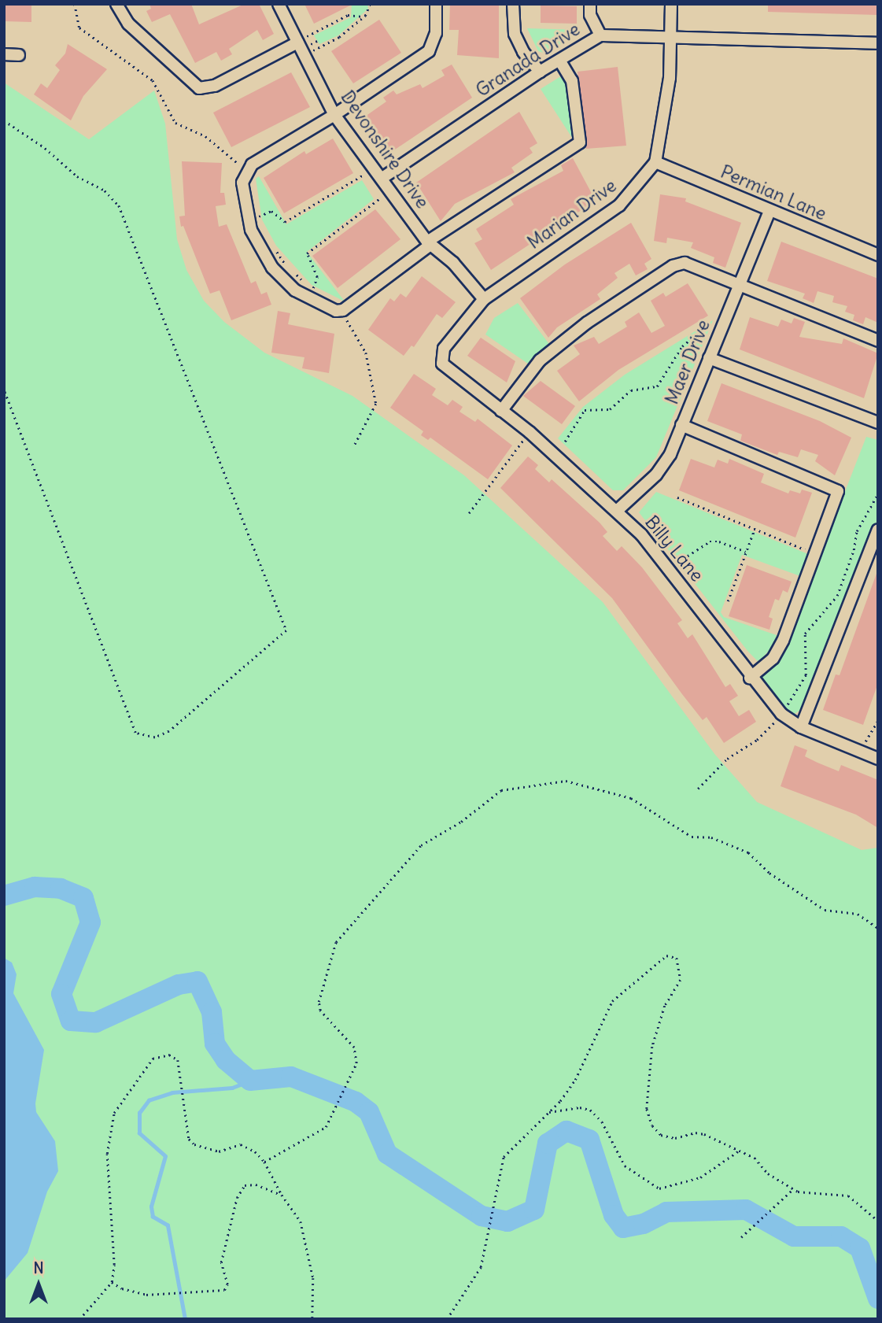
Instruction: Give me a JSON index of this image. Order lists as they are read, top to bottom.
{
  "streets": {
    "street": [
      "Granada Drive",
      "Devonshire Drive",
      "Permian Lane",
      "Marian Drive",
      "Maer Drive",
      "Billy Lane"
    ]
  },
  "crossings": [
    ["Granada Drive", "Devonshire Drive"],
    ["Granada Drive", "Marian Drive"],
    ["Devonshire Drive", "Marian Drive"],
    ["Permian Lane", "Marian Drive"],
    ["Permian Lane", "Maer Drive"],
    ["Marian Drive", "Billy Lane"],
    ["Maer Drive", "Billy Lane"]
  ],
  "north": "top"
}
